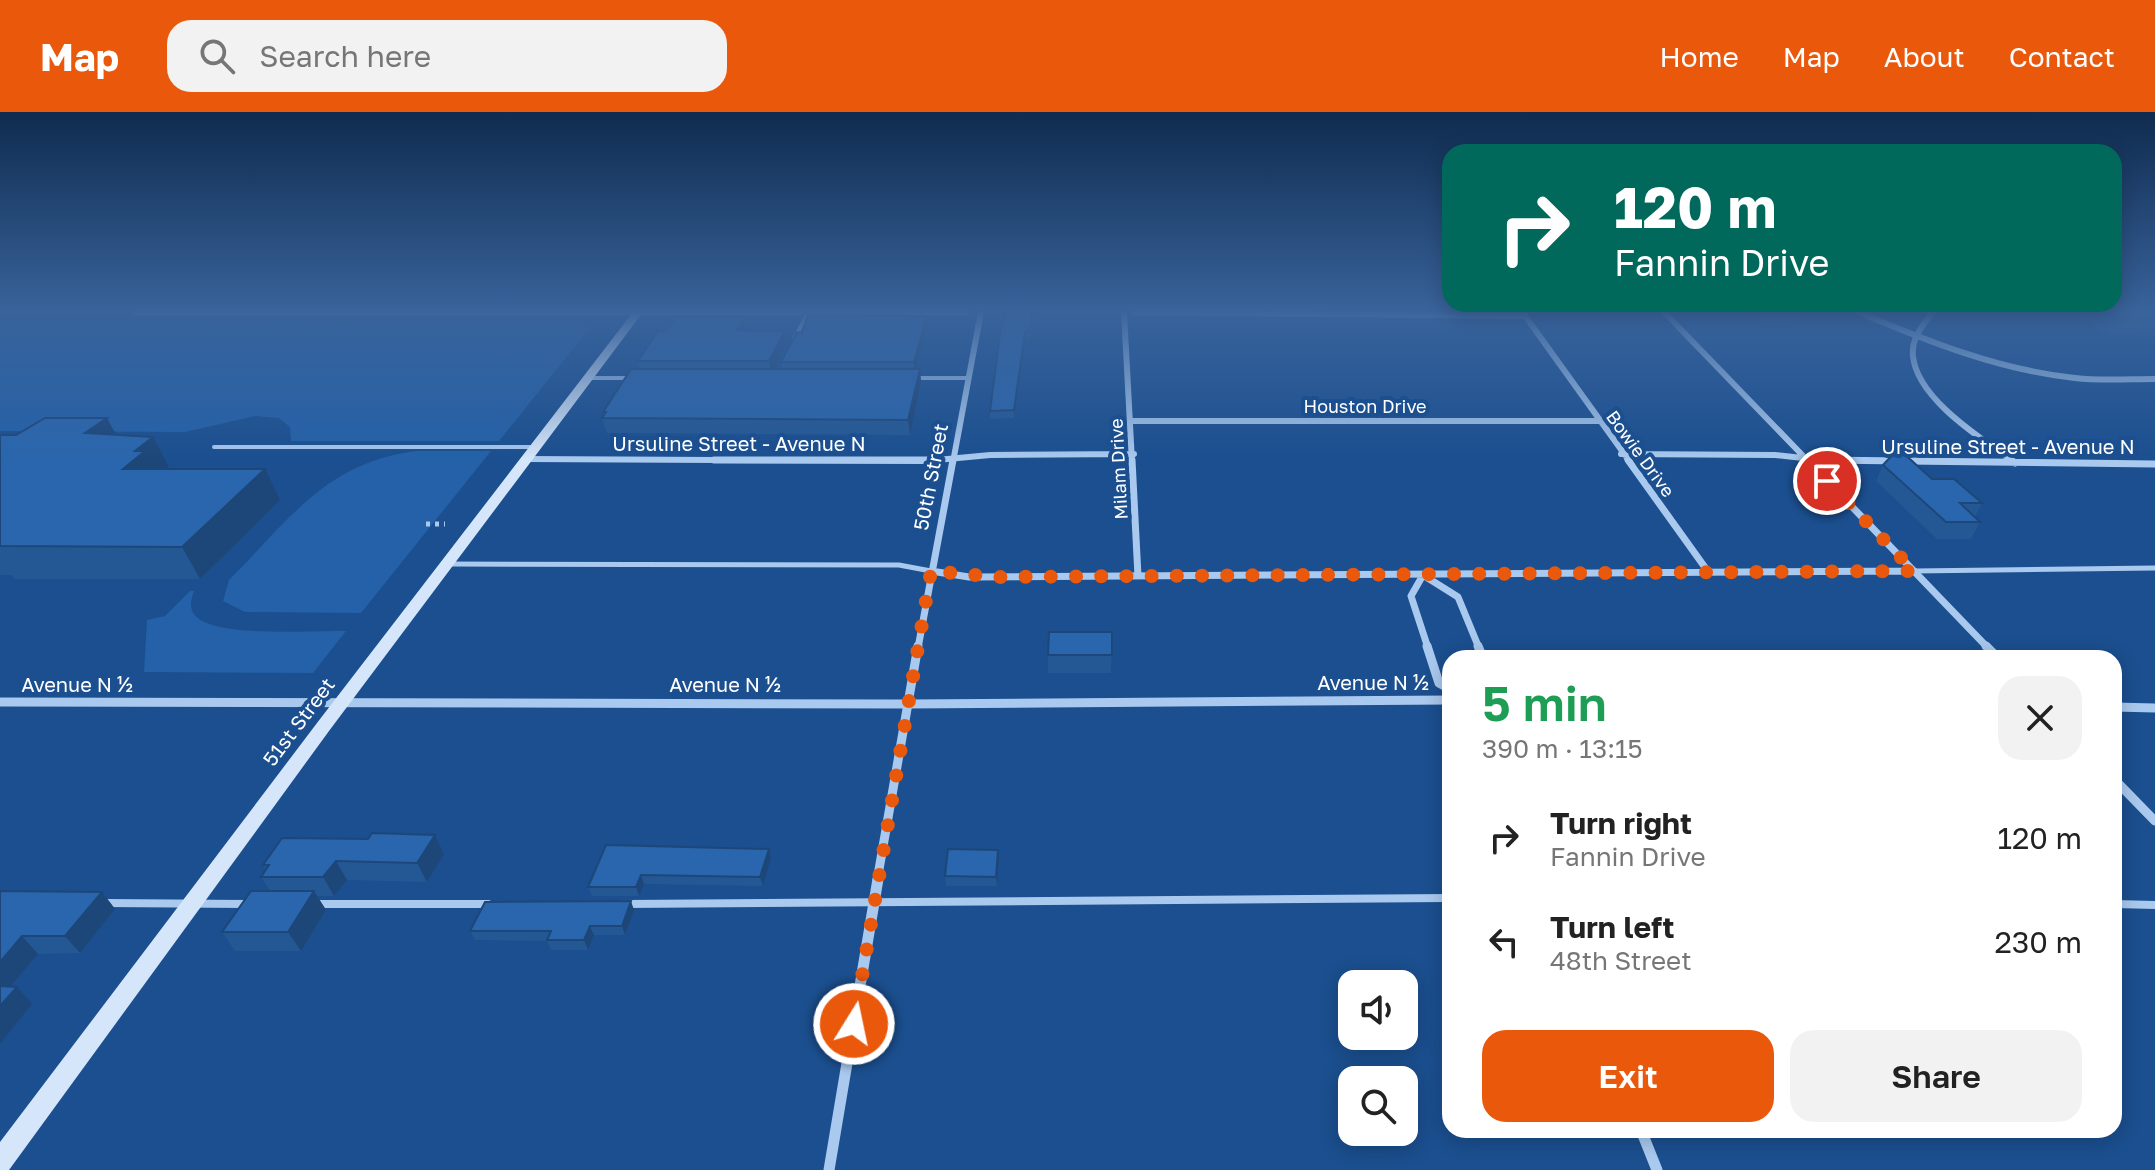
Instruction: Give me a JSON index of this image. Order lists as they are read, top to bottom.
{
  "streets": {
    "street": [
      "Houston Drive",
      "Ursuline Street - Avenue N",
      "Bowie Drive",
      "Milam Drive",
      "50th Street",
      "Avenue N ½",
      "51st Street"
    ]
  },
  "crossings": [
    ["Houston Drive", "Bowie Drive"],
    ["Houston Drive", "Milam Drive"],
    ["Ursuline Street - Avenue N", "Bowie Drive"],
    ["Ursuline Street - Avenue N", "50th Street"],
    ["Ursuline Street - Avenue N", "51st Street"],
    ["50th Street", "Avenue N ½"],
    ["Avenue N ½", "51st Street"]
  ],
  "page": {
    "header": "Map",
    "search": "Search here",
    "nav": [
      "Home",
      "Map",
      "About",
      "Contact"
    ],
    "turn": ["120 m", "Fannin Drive"],
    "heading": ["5 min", "390 m · 13:15"],
    "list": [
      {
        "name": "Turn right",
        "note": "Fannin Drive",
        "value": "120 m"
      },
      {
        "name": "Turn left",
        "note": "48th Street",
        "value": "230 m"
      }
    ],
    "buttons": ["Exit", "Share"]
  }
}
